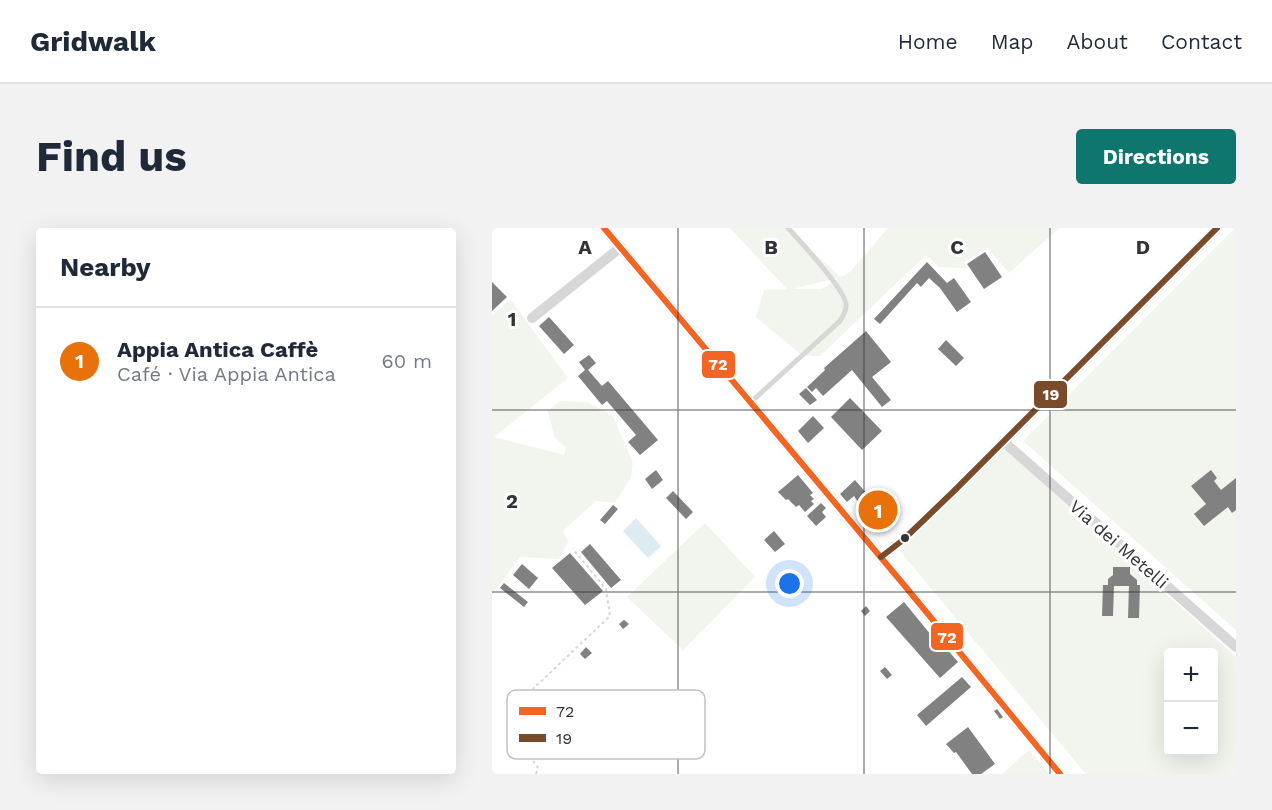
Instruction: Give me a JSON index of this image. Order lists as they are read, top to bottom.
{
  "streets": {
    "street": ["Via dei Metelli"]
  },
  "lines": ["transit line 72", "transit line 19"],
  "legend": ["72", "19"],
  "page": {
    "header": "Gridwalk",
    "nav": [
      "Home",
      "Map",
      "About",
      "Contact"
    ],
    "buttons": "Directions",
    "title": "Find us",
    "heading": "Nearby",
    "list": [
      {
        "mark": "1",
        "name": "Appia Antica Caffè",
        "note": "Café · Via Appia Antica",
        "value": "60 m"
      }
    ],
    "pins": "1",
    "map_buttons": ["+", "−"]
  },
  "grid": {
    "columns": [
      "A",
      "B",
      "C",
      "D"
    ],
    "rows": ["1", "2"]
  }
}
